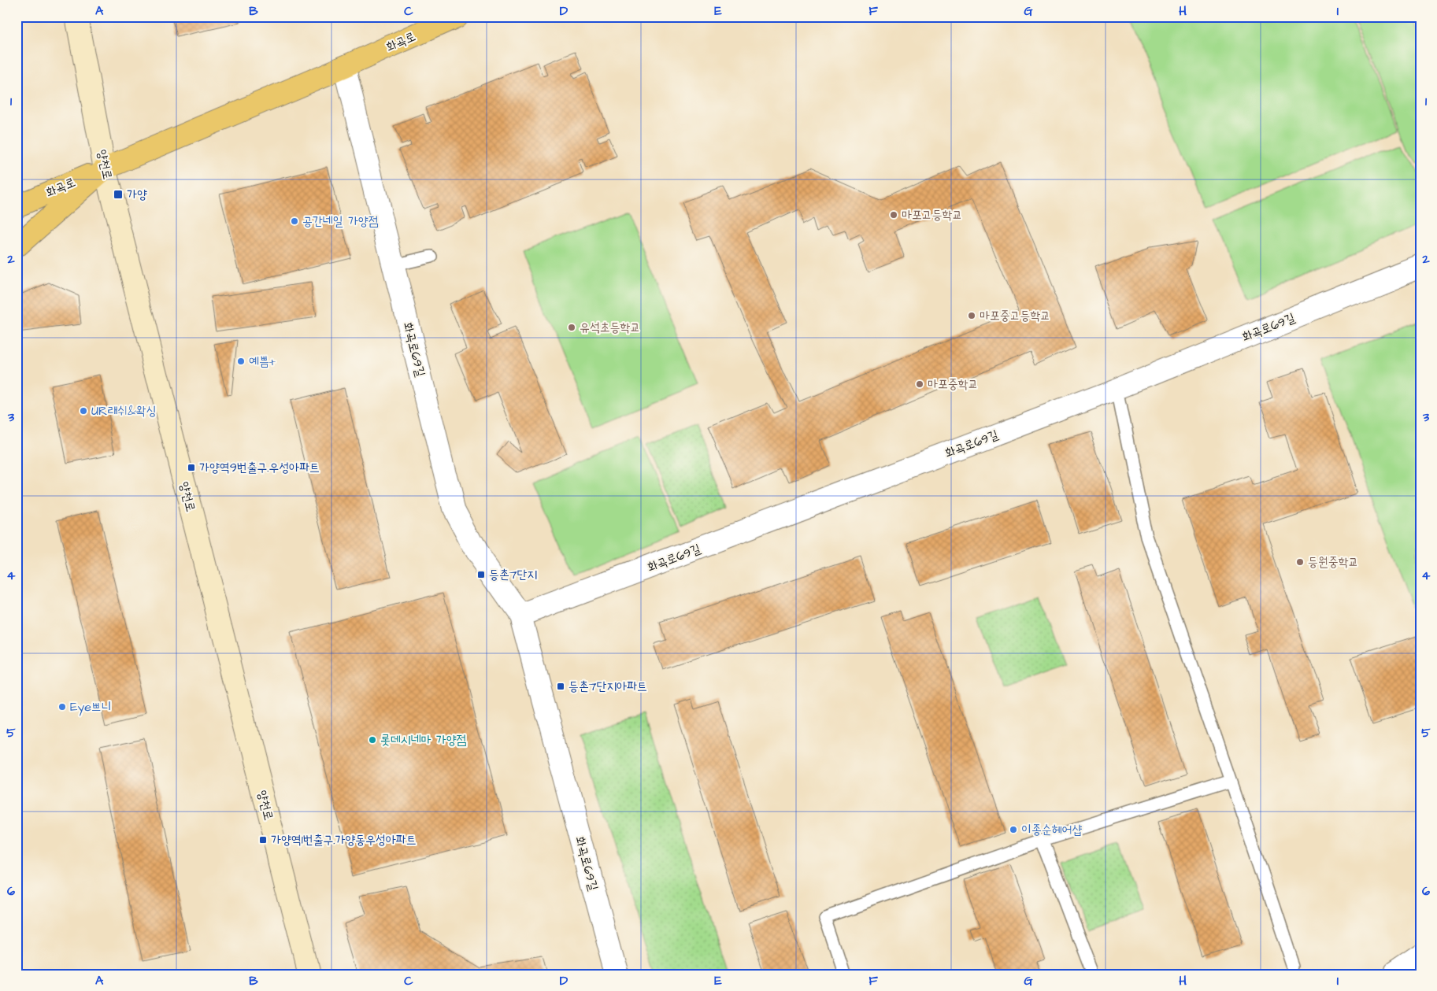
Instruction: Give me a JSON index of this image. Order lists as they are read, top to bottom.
{
  "streets": {
    "main road": ["화곡로", "양천로"],
    "street": ["화곡로69길"]
  },
  "crossings": [
    ["화곡로", "양천로"],
    ["화곡로", "화곡로69길"]
  ],
  "places": {
    "transit": [
      "가양",
      "가양역9번출구.우성아파트",
      "등촌7단지",
      "등촌7단지아파트",
      "가양역1번출구.가양동우성아파트"
    ],
    "other": [
      "마포고등학교",
      "공간네일 가양점",
      "마포중고등학교",
      "유석초등학교",
      "예쁨+",
      "마포중학교",
      "UR래쉬&왁싱",
      "등원중학교",
      "Eye쁘니",
      "롯데시네마 가양점",
      "이종순헤어샵"
    ]
  },
  "grid": {
    "columns": [
      "A",
      "B",
      "C",
      "D",
      "E",
      "F",
      "G",
      "H",
      "I"
    ],
    "rows": [
      "1",
      "2",
      "3",
      "4",
      "5",
      "6"
    ]
  }
}
